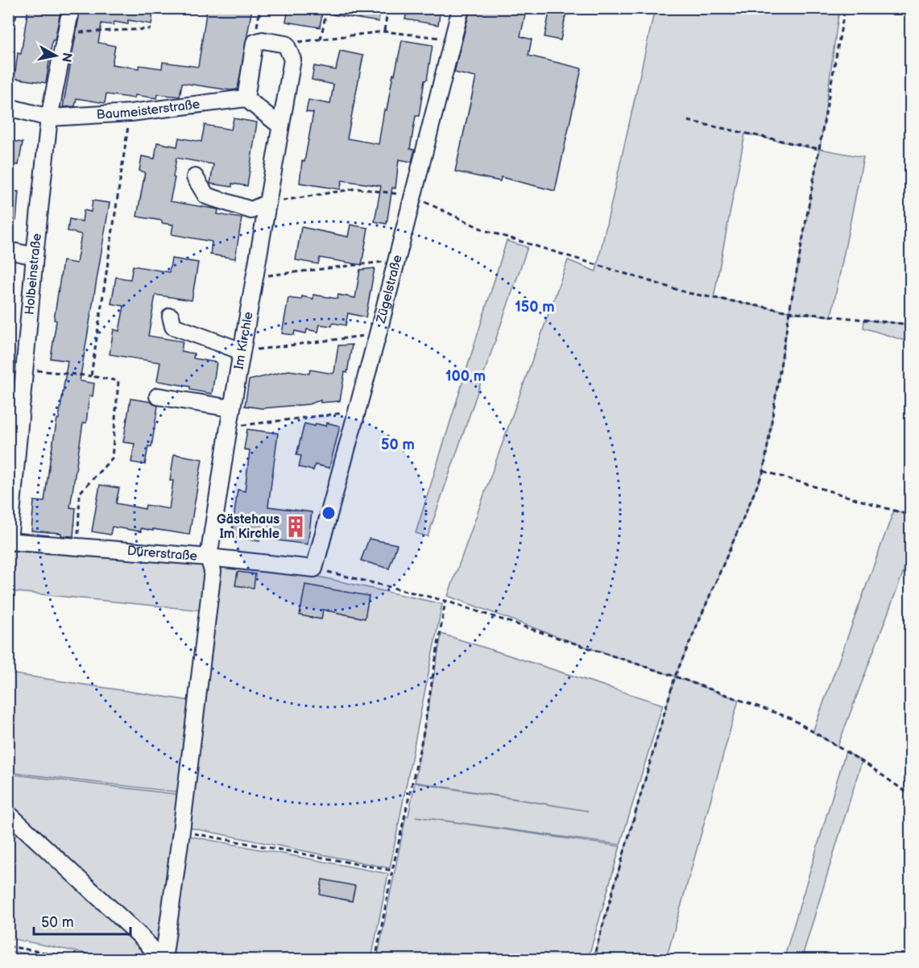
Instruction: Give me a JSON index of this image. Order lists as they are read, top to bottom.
{
  "streets": {
    "street": [
      "Baumeisterstraße",
      "Holbeinstraße",
      "Zügelstraße",
      "Im Kirchle",
      "Dürerstraße"
    ]
  },
  "crossings": [
    ["Baumeisterstraße", "Holbeinstraße"],
    ["Holbeinstraße", "Dürerstraße"],
    ["Zügelstraße", "Dürerstraße"],
    ["Im Kirchle", "Dürerstraße"]
  ],
  "places": {
    "building": ["Gästehaus Im Kirchle"]
  },
  "scale_bar": "50 m",
  "north": "right",
  "rings": ["150 m", "100 m", "50 m"]
}
